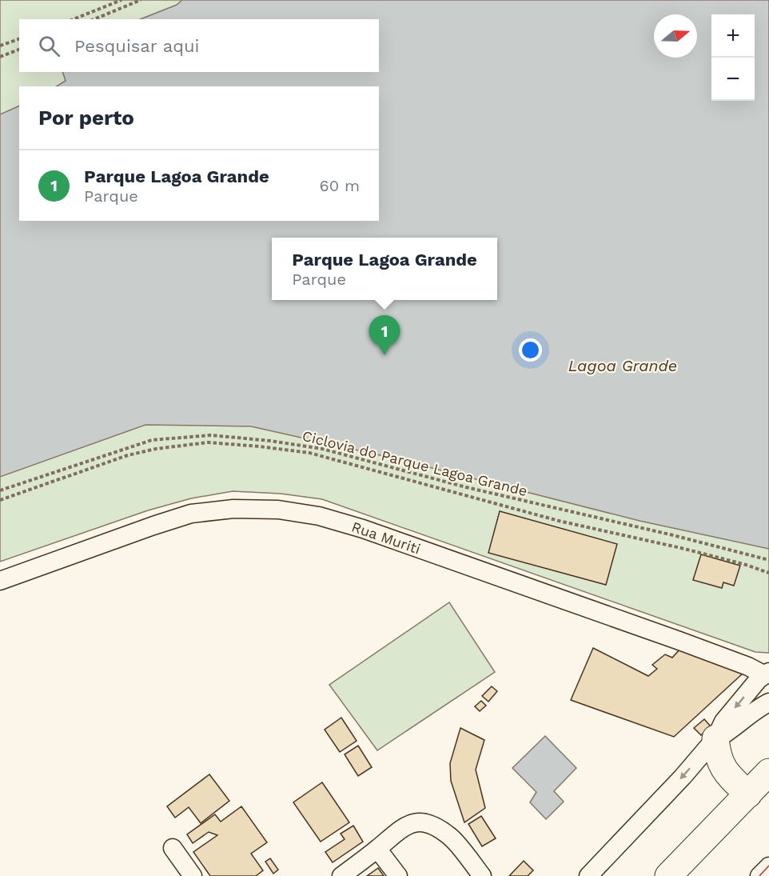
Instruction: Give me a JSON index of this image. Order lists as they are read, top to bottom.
{
  "streets": {
    "street": ["Rua Muriti"],
    "path": ["Ciclovia do Parque Lagoa Grande"]
  },
  "water": ["Lagoa Grande"],
  "north": "right",
  "page": {
    "map_buttons": ["+", "−"],
    "search": "Pesquisar aqui",
    "heading": "Por perto",
    "list": [
      {
        "mark": "1",
        "name": "Parque Lagoa Grande",
        "note": "Parque",
        "value": "60 m"
      }
    ],
    "popup": ["Parque Lagoa Grande", "Parque"],
    "pins": "1"
  }
}
